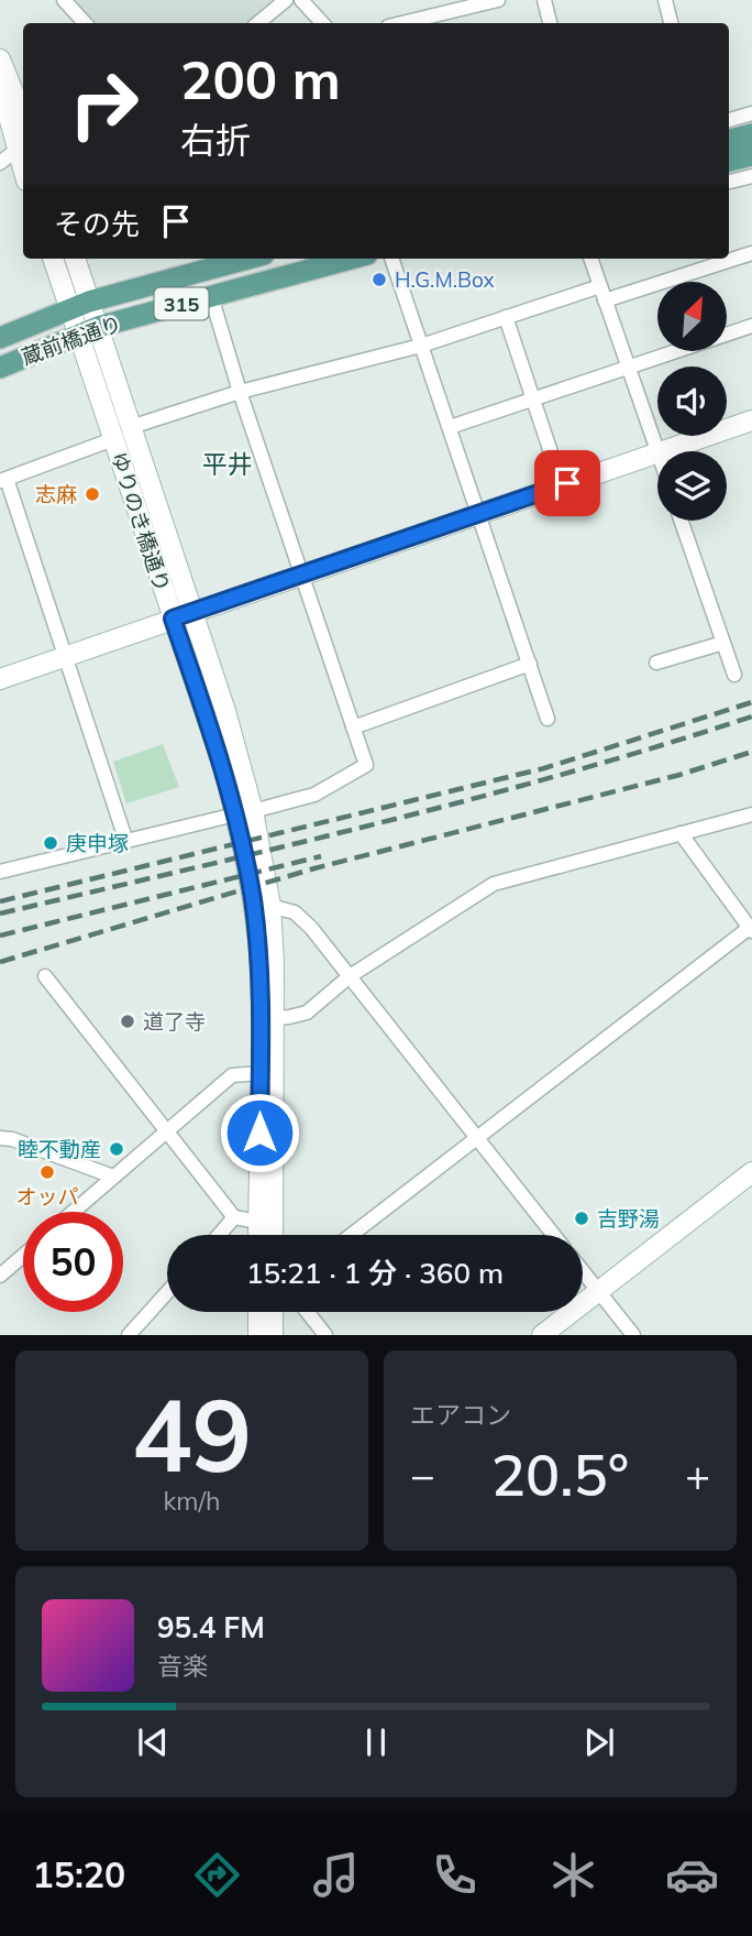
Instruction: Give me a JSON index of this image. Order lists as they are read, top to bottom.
{
  "streets": {
    "main road": ["315", "蔵前橋通り", "ゆりのき橋通り"]
  },
  "crossings": [
    ["蔵前橋通り", "ゆりのき橋通り"]
  ],
  "districts": ["平井"],
  "places": [
    "H.G.M.Box",
    "志麻",
    "庚申塚",
    "道了寺",
    "睦不動産",
    "オッパ",
    "吉野湯"
  ],
  "north": "top right",
  "page": {
    "turn": ["200 m", "右折"],
    "then": "その先",
    "limit": "50",
    "trip": "15:21 · 1 分 · 360 m",
    "tile": [
      ["49", "km/h"],
      "エアコン"
    ],
    "heat": ["−", "20.5°", "+"],
    "song": ["95.4 FM", "音楽"],
    "tabs": "15:20"
  }
}
